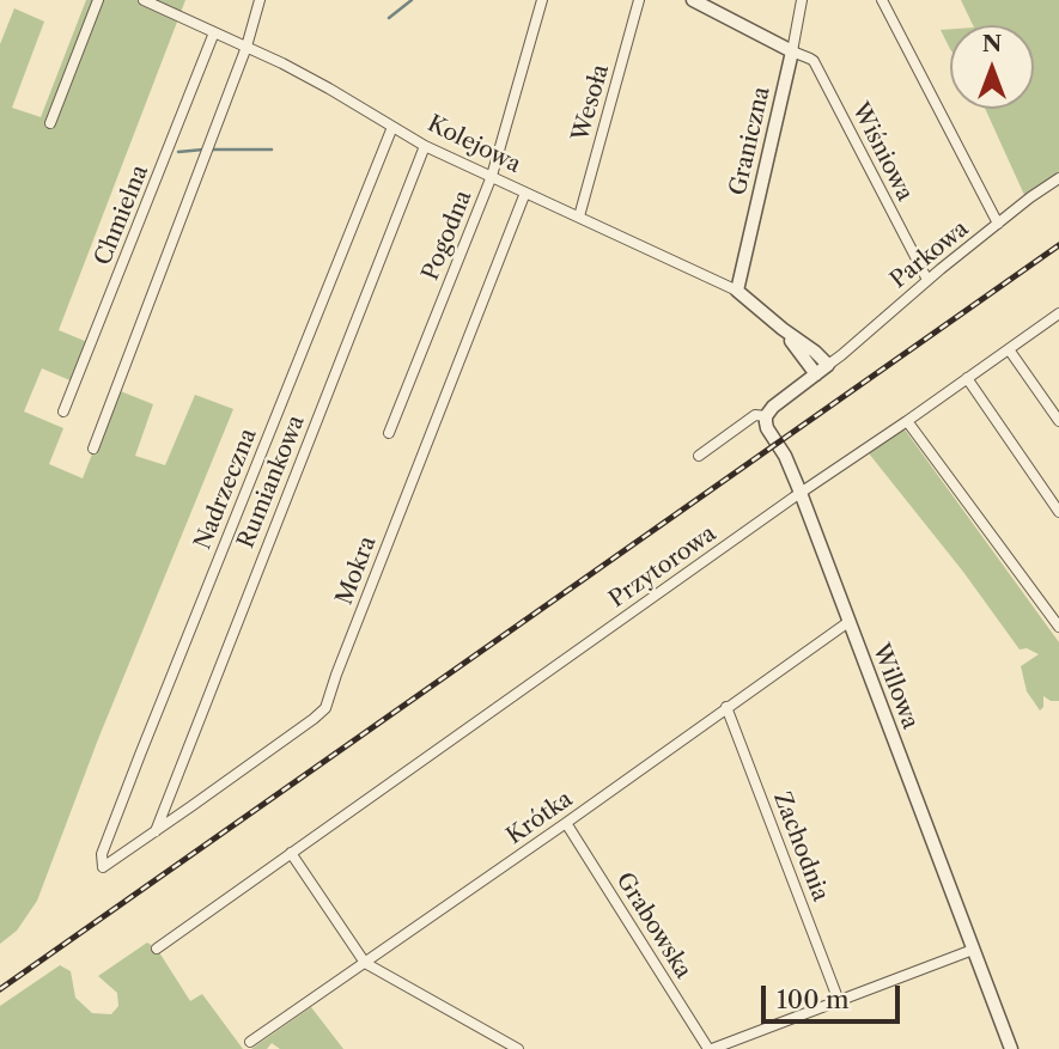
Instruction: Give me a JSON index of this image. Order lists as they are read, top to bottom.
{
  "streets": {
    "street": [
      "Wesoła",
      "Graniczna",
      "Kolejowa",
      "Wiśniowa",
      "Chmielna",
      "Pogodna",
      "Parkowa",
      "Rumiankowa",
      "Nadrzeczna",
      "Przytorowa",
      "Mokra",
      "Willowa",
      "Krótka",
      "Zachodnia",
      "Grabowska"
    ]
  },
  "crossings": [
    ["Wesoła", "Kolejowa"],
    ["Graniczna", "Kolejowa"],
    ["Graniczna", "Wiśniowa"],
    ["Kolejowa", "Chmielna"],
    ["Kolejowa", "Pogodna"],
    ["Kolejowa", "Parkowa"],
    ["Kolejowa", "Rumiankowa"],
    ["Kolejowa", "Nadrzeczna"],
    ["Kolejowa", "Mokra"],
    ["Wiśniowa", "Parkowa"],
    ["Rumiankowa", "Mokra"],
    ["Nadrzeczna", "Mokra"],
    ["Przytorowa", "Willowa"],
    ["Willowa", "Krótka"],
    ["Krótka", "Zachodnia"],
    ["Krótka", "Grabowska"]
  ],
  "scale_bar": "100 m",
  "north": "top"
}
